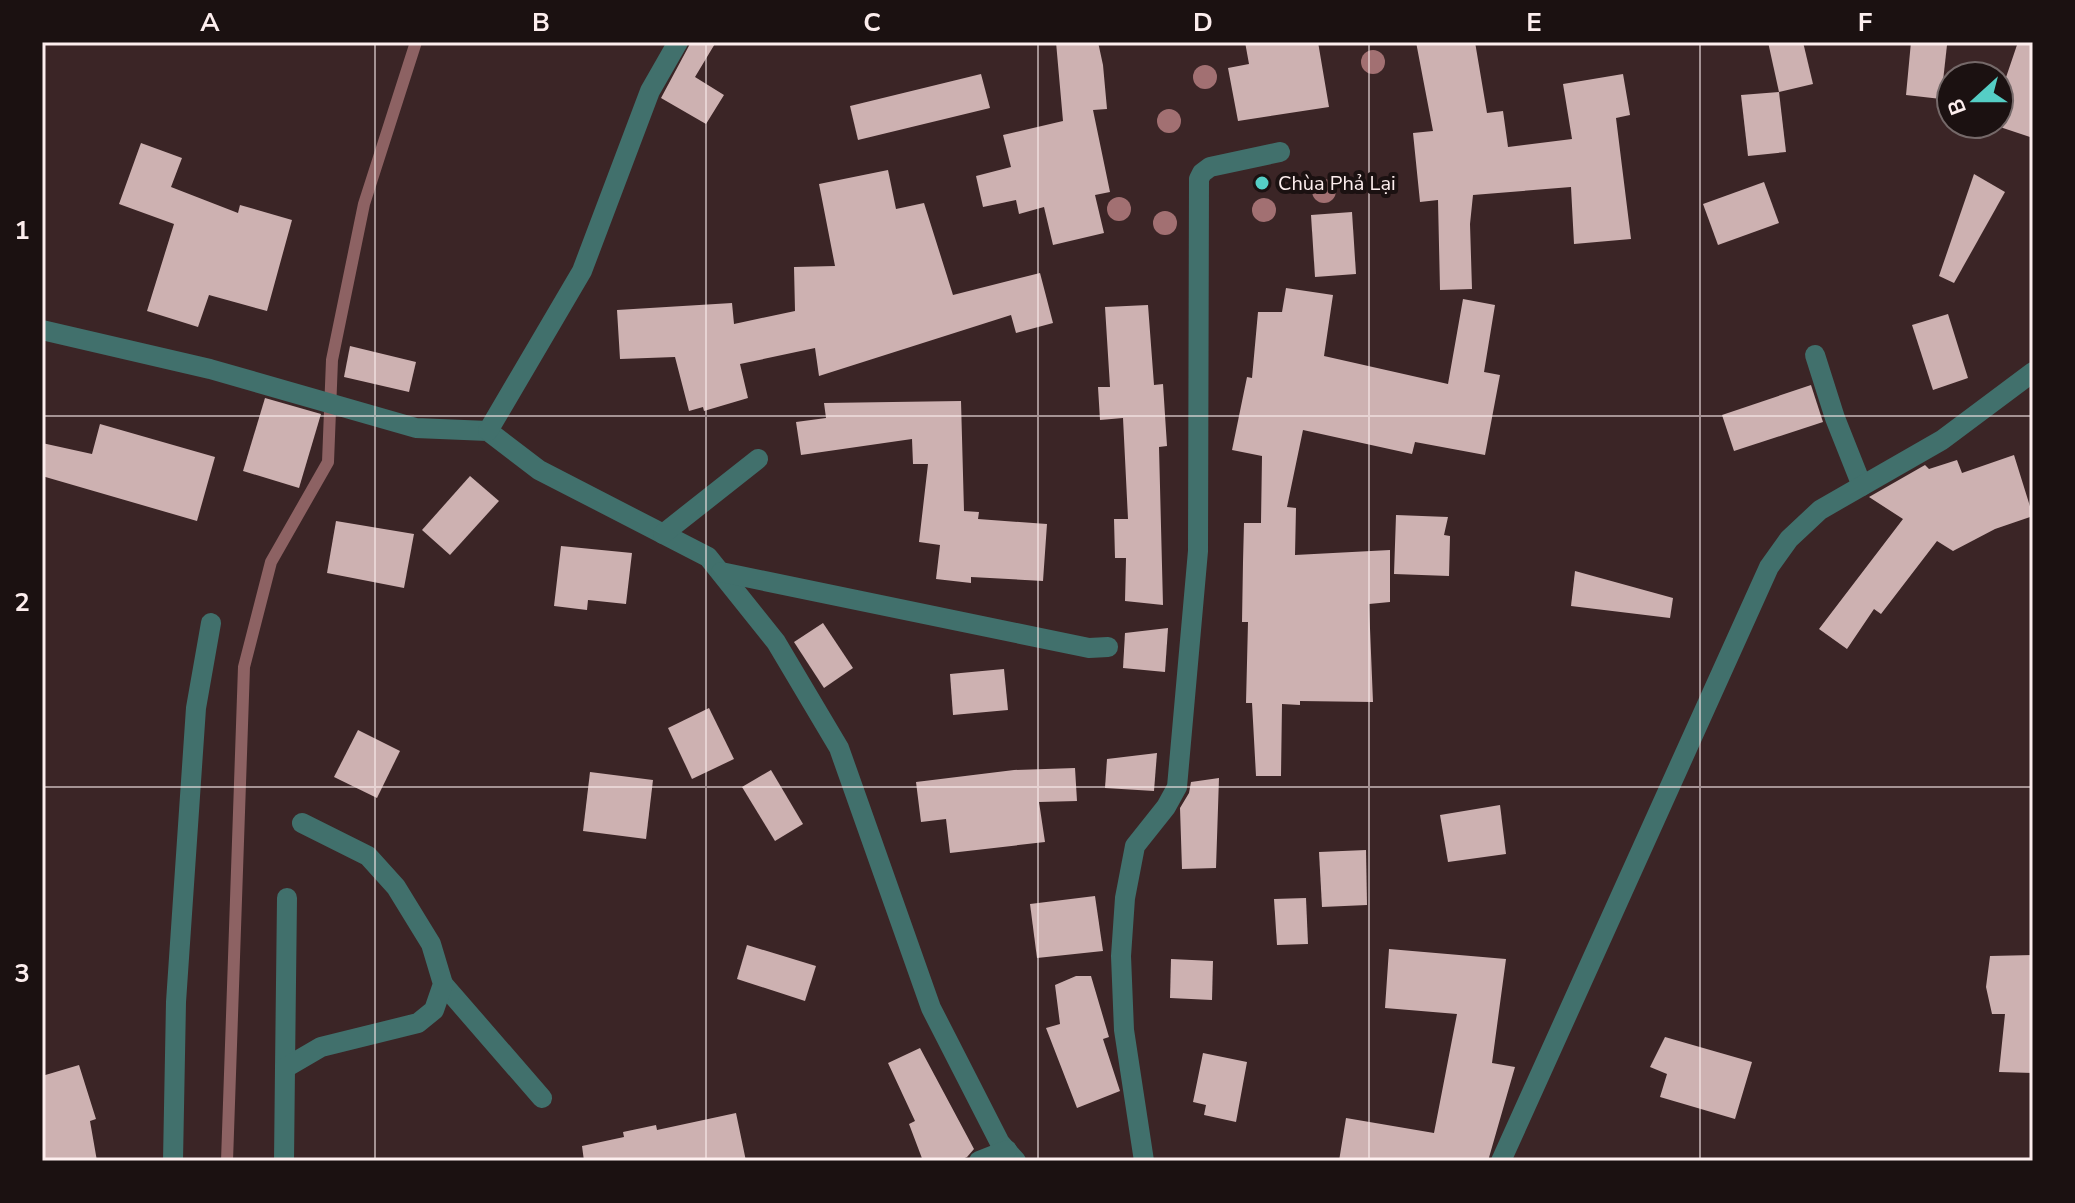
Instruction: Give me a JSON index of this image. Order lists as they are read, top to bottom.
{
  "places": ["Chùa Phả Lại"],
  "north": "left",
  "grid": {
    "columns": [
      "A",
      "B",
      "C",
      "D",
      "E",
      "F"
    ],
    "rows": ["1", "2", "3"]
  }
}
